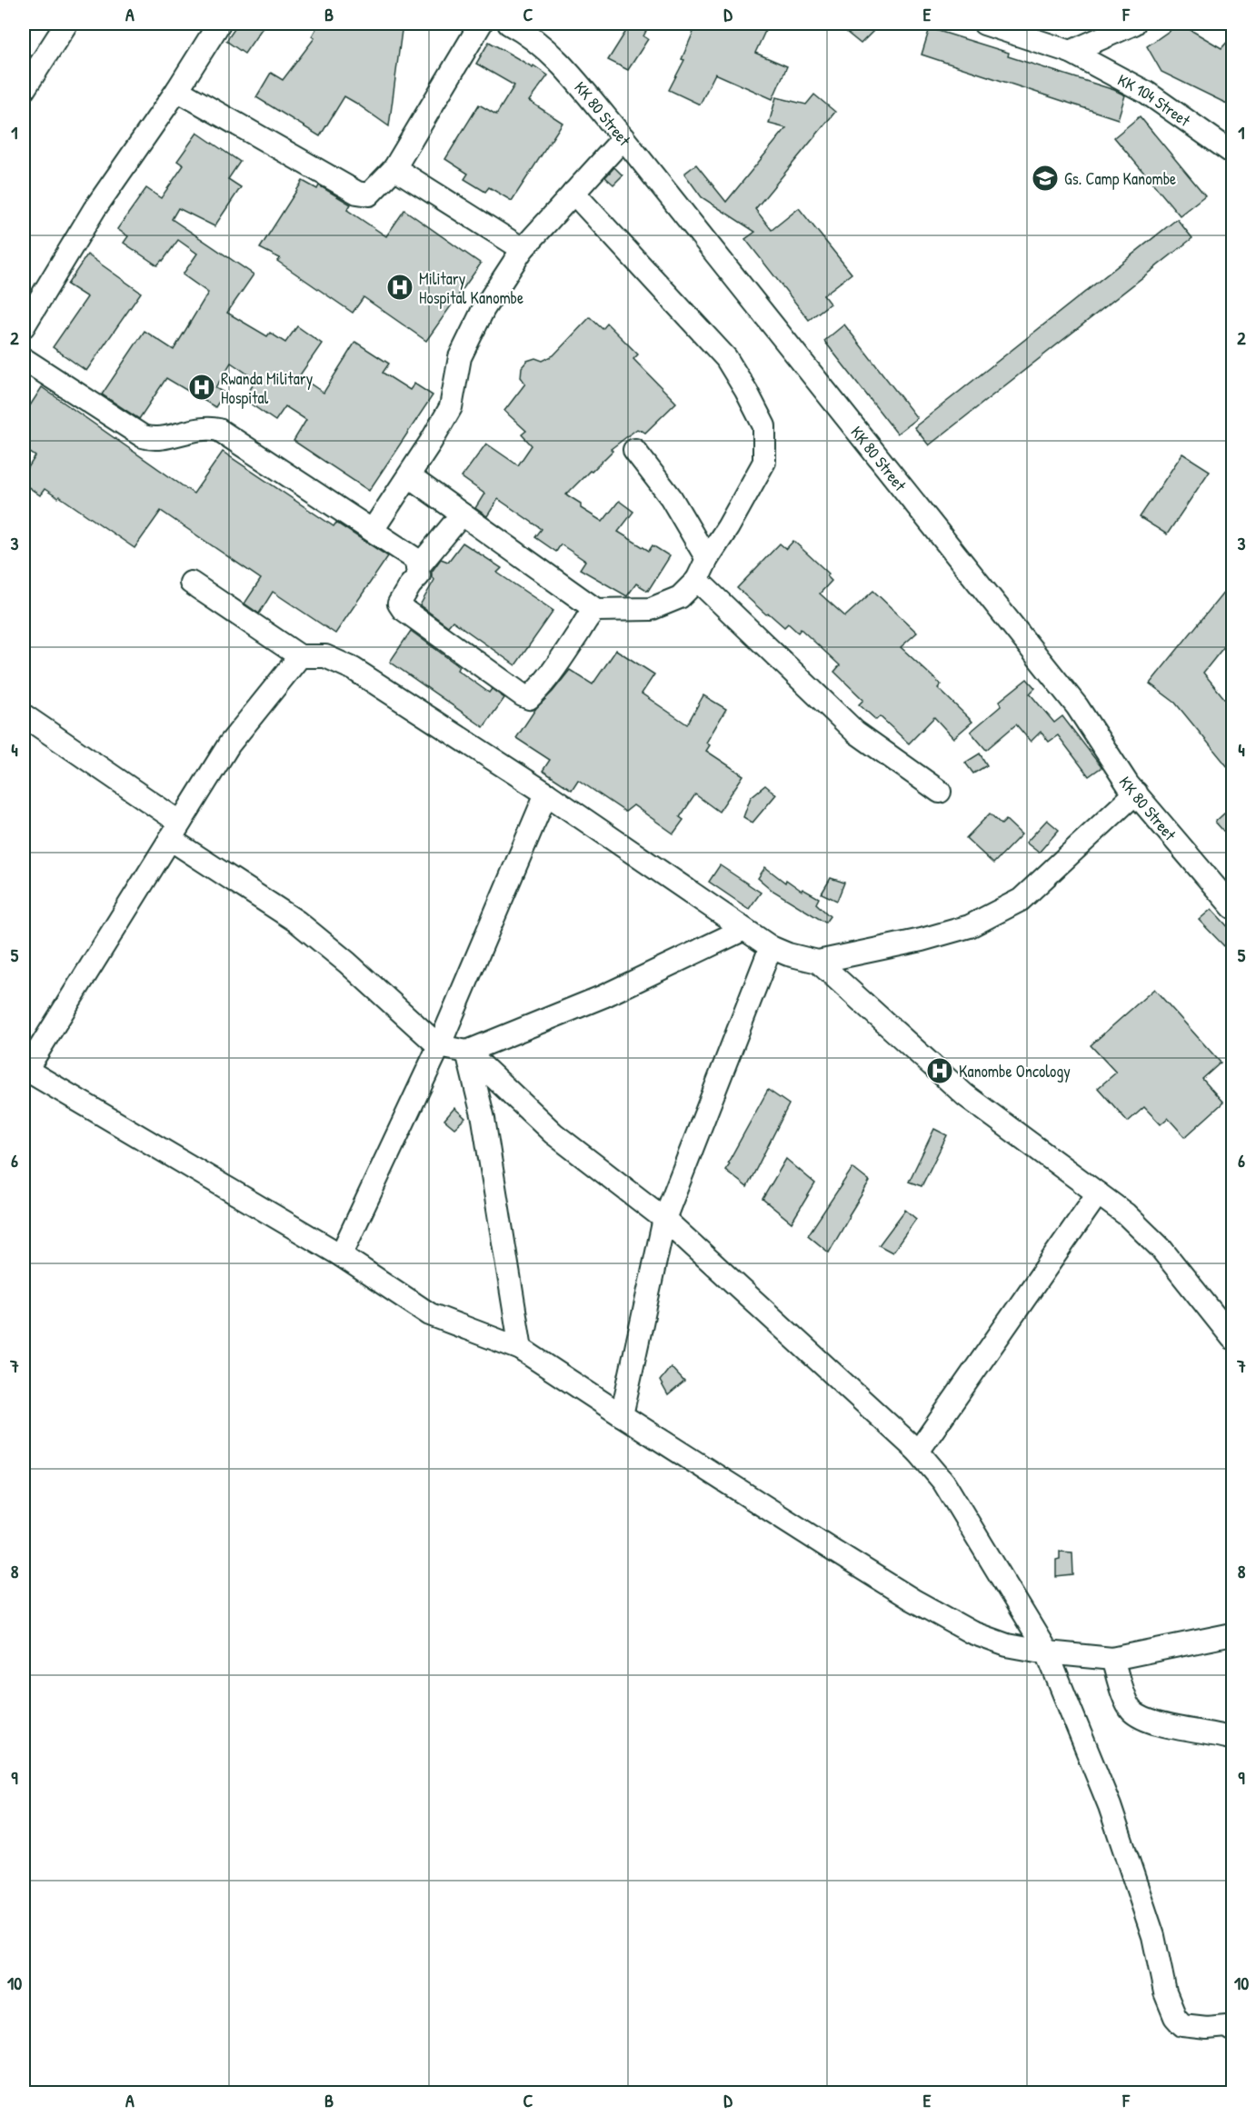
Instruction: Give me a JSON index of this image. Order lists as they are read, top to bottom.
{
  "streets": {
    "street": ["KK 104 Street", "KK 80 Street"]
  },
  "places": {
    "school or university": ["Gs. Camp Kanombe"],
    "hospital": ["Military Hospital Kanombe", "Rwanda Military Hospital", "Kanombe Oncology"]
  },
  "grid": {
    "columns": [
      "A",
      "B",
      "C",
      "D",
      "E",
      "F"
    ],
    "rows": [
      "1",
      "2",
      "3",
      "4",
      "5",
      "6",
      "7",
      "8",
      "9",
      "10"
    ]
  }
}
